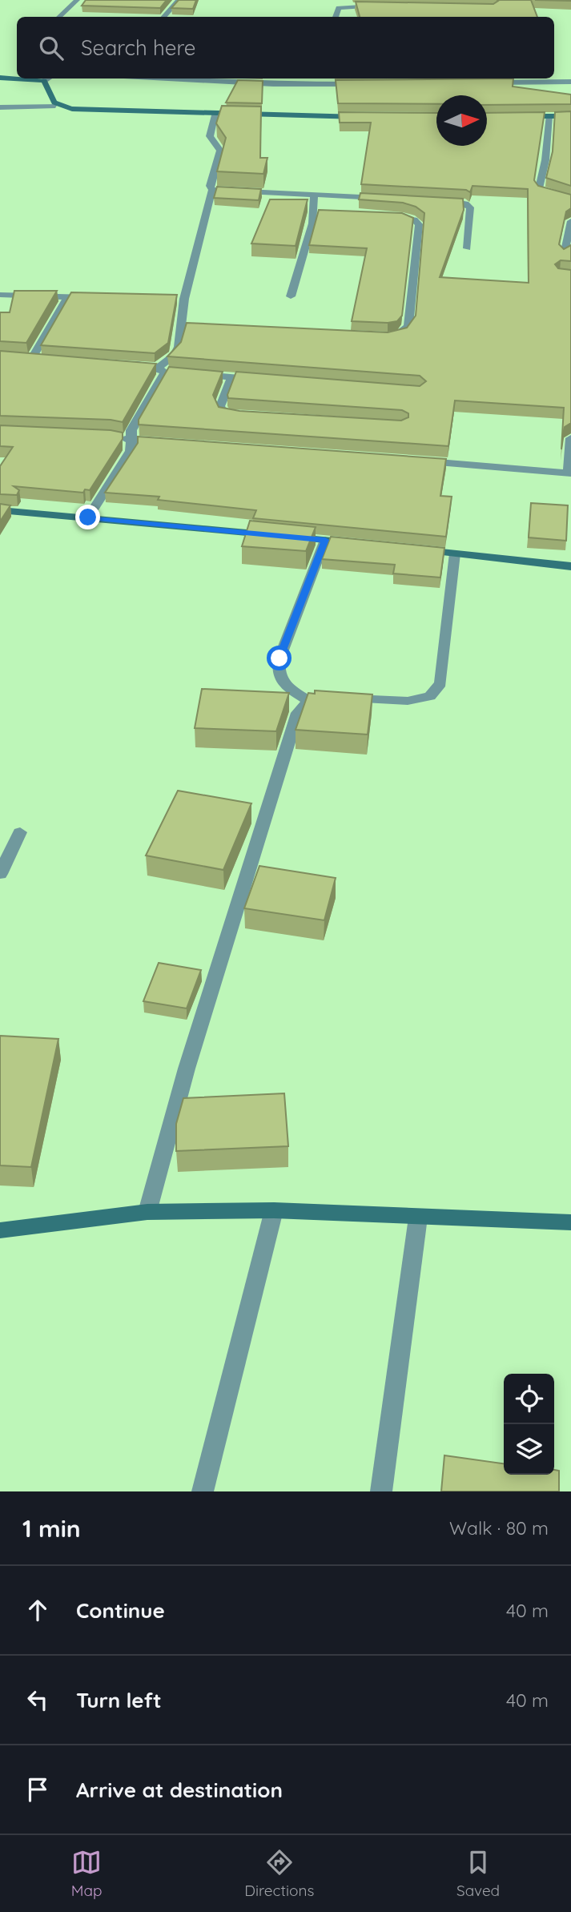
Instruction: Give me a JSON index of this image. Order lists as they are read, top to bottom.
{
  "north": "right",
  "page": {
    "search": "Search here",
    "heading": ["1 min", "Walk · 80 m"],
    "list": [
      ["Continue", "40 m"],
      ["Turn left", "40 m"],
      "Arrive at destination"
    ],
    "nav": ["Map", "Directions", "Saved"]
  }
}
